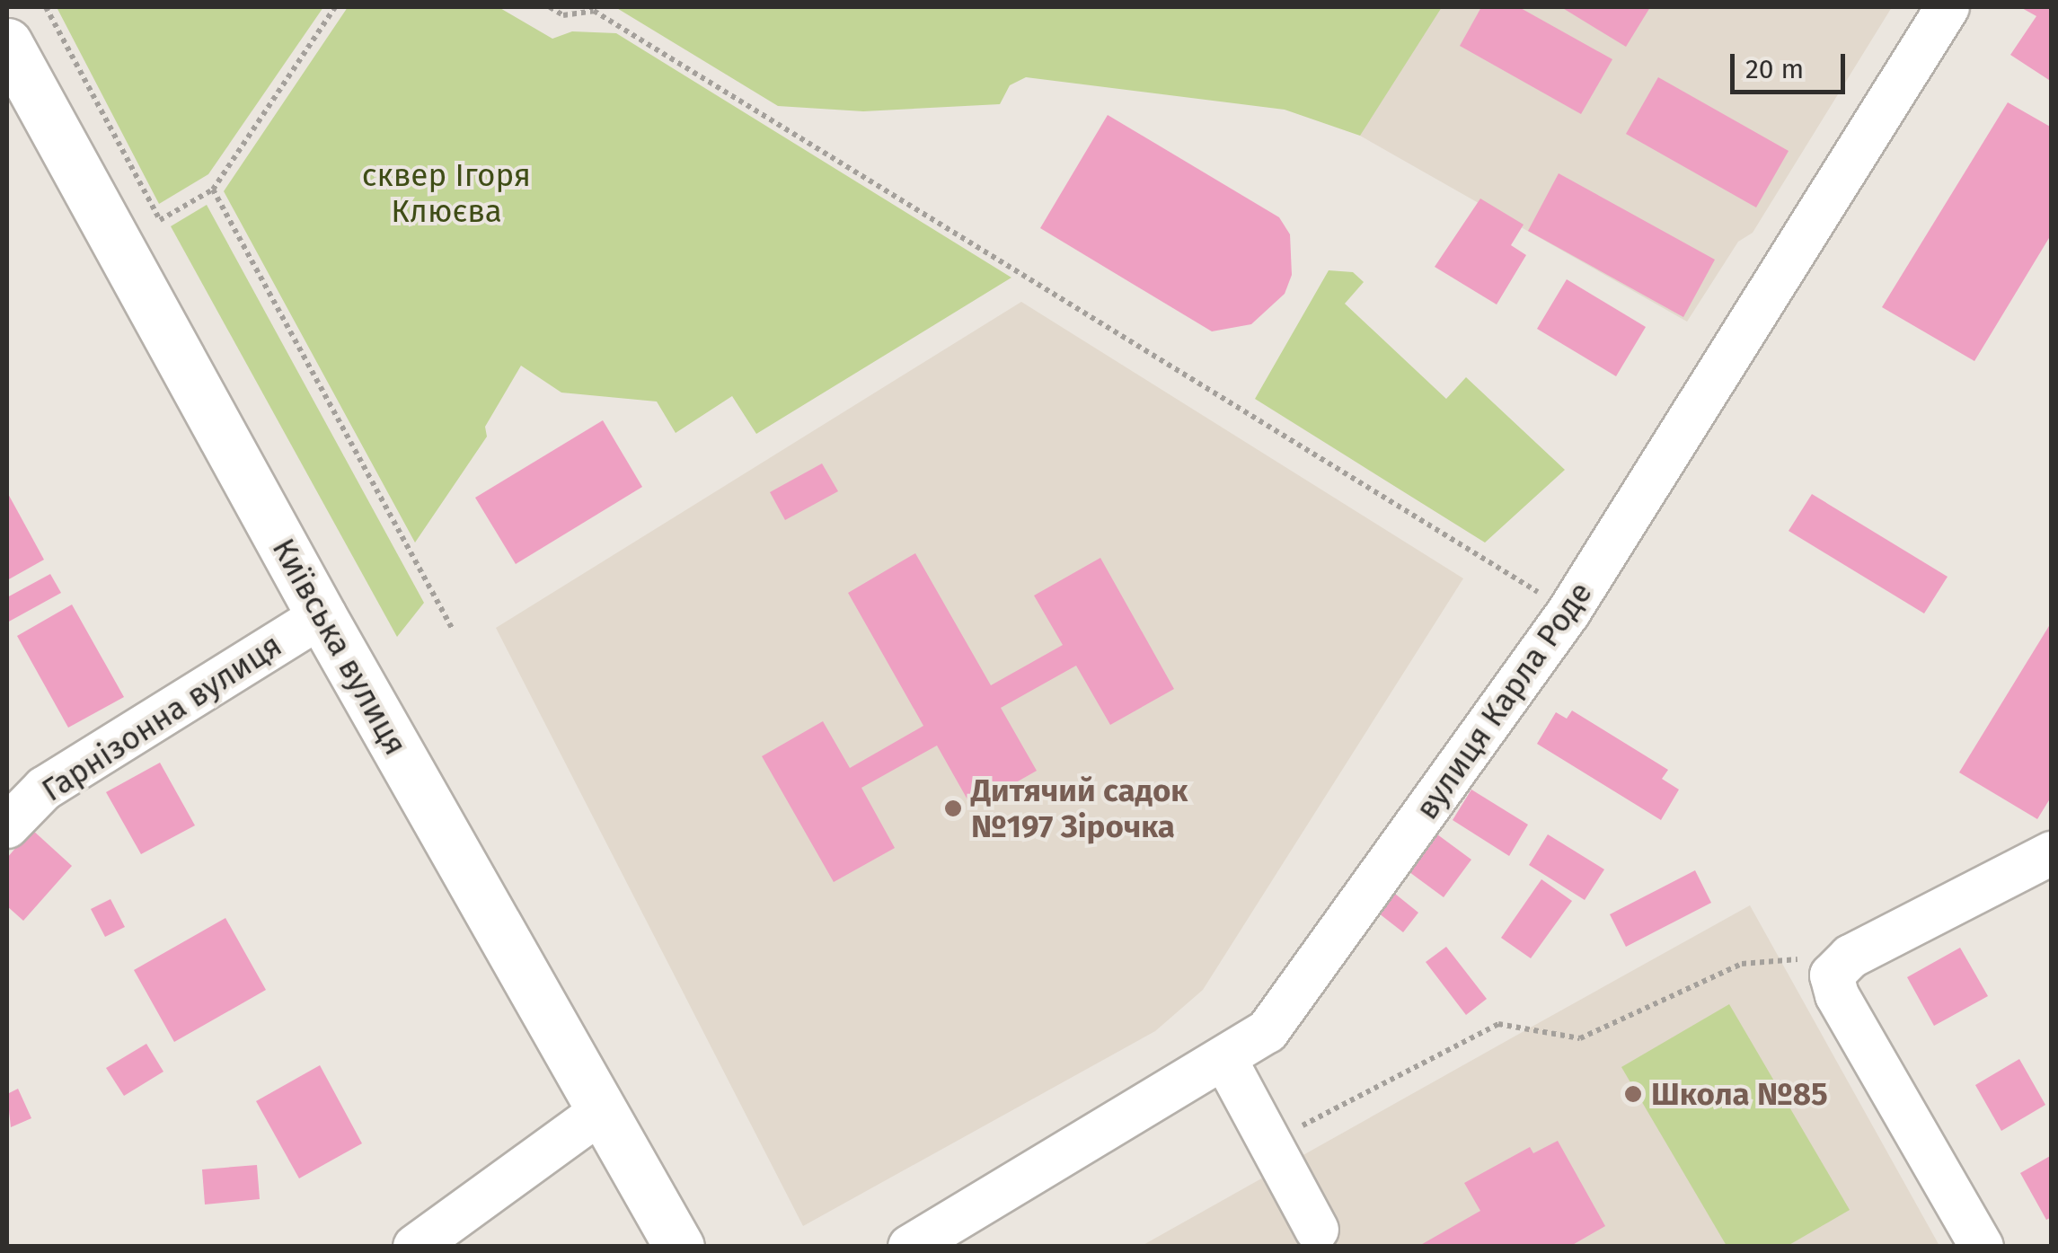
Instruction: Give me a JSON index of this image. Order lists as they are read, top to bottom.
{
  "streets": {
    "highway": ["Київська вулиця"],
    "street": ["вулиця Карла Роде", "Гарнізонна вулиця"]
  },
  "crossings": [
    ["Київська вулиця", "Гарнізонна вулиця"]
  ],
  "parks": ["сквер Ігоря Клюєва"],
  "places": ["Дитячий садок №197 Зірочка", "Школа №85"],
  "scale_bar": "20 m"
}
